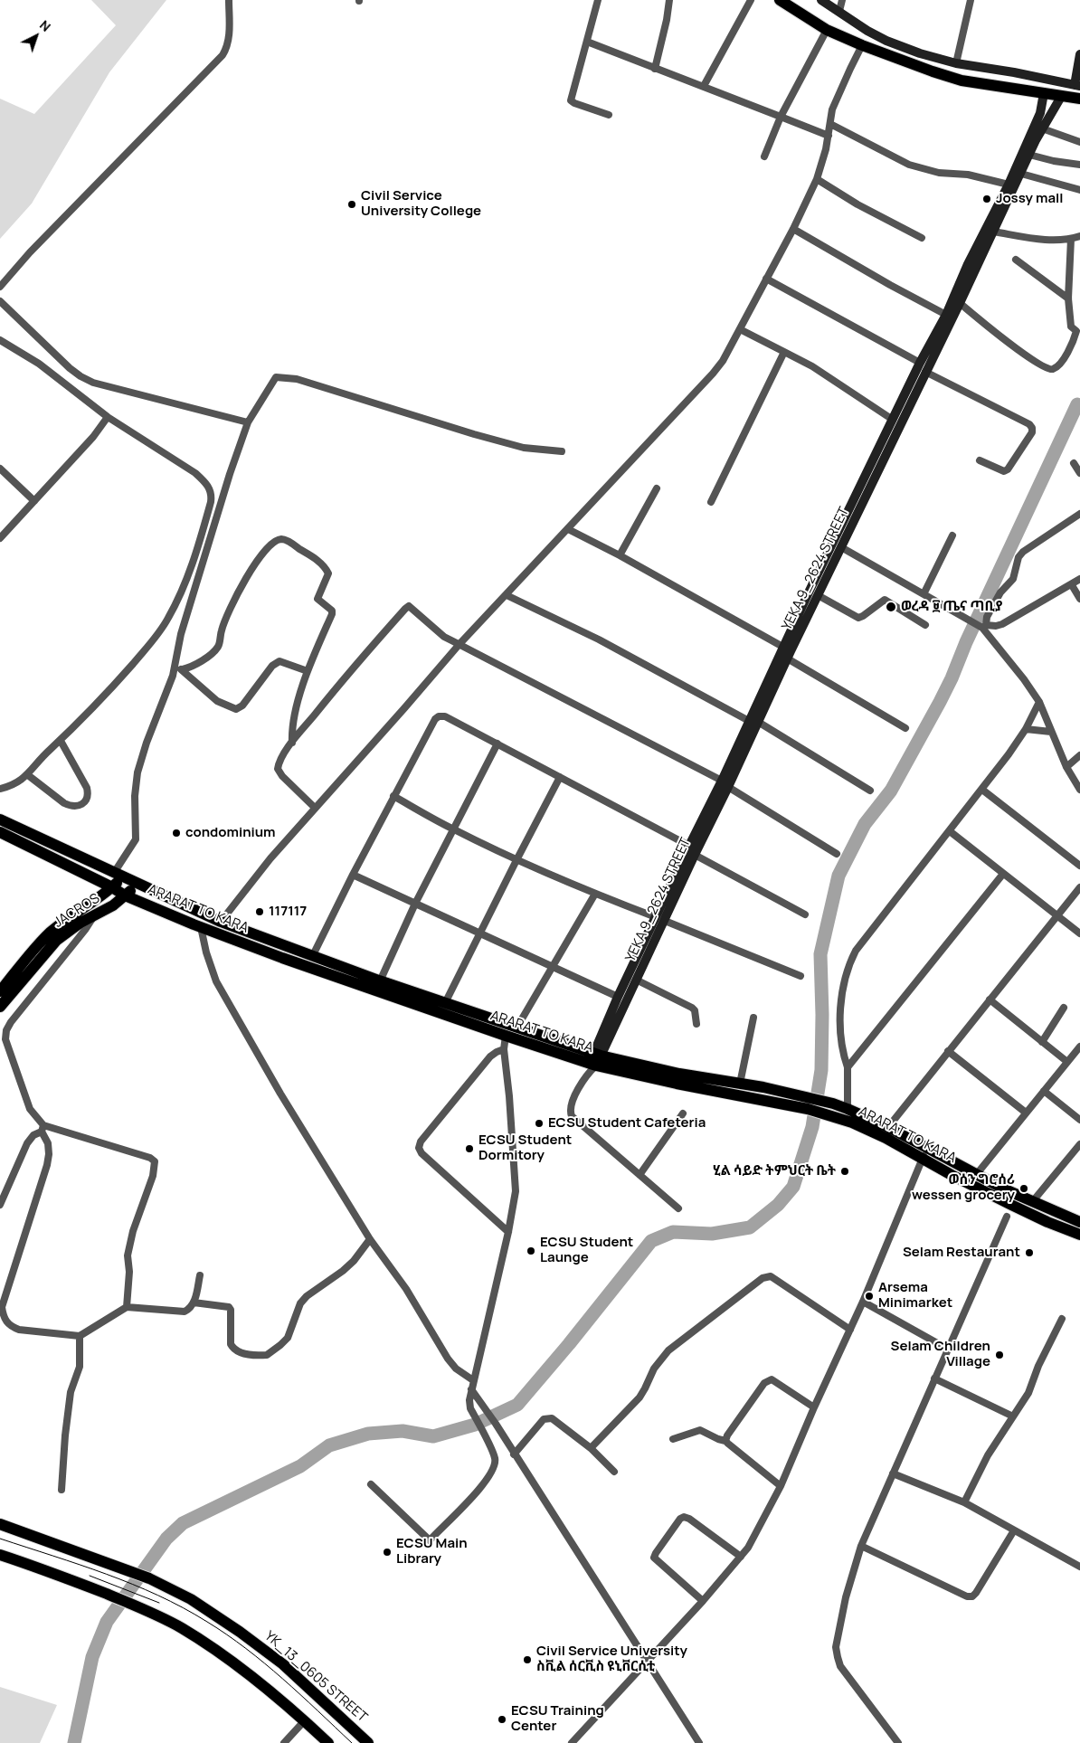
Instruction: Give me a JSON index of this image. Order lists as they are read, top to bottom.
{
  "streets": {
    "main road": [
      "YEKA 9_2624 STREET",
      "ARARAT TO KARA",
      "JACROS",
      "YK_13_0605 STREET"
    ]
  },
  "crossings": [
    ["YEKA 9_2624 STREET", "ARARAT TO KARA"],
    ["ARARAT TO KARA", "JACROS"]
  ],
  "places": [
    "Jossy mall",
    "Civil Service University College",
    "ወረዳ ፱ ጤና ጣቢያ",
    "condominium",
    "117117",
    "ECSU Student Cafeteria",
    "ECSU Student Dormitory",
    "ሂል ሳይድ ትምህርት ቤት",
    "ወሰን ግሮሰሪ wessen grocery",
    "ECSU Student Launge",
    "Selam Restaurant",
    "Arsema Minimarket",
    "Selam Children Village",
    "ECSU Main Library",
    "Civil Service University ስቪል ሰርቪስ ዩኒቨርሲቲ",
    "ECSU Training Center"
  ],
  "north": "top right"
}
